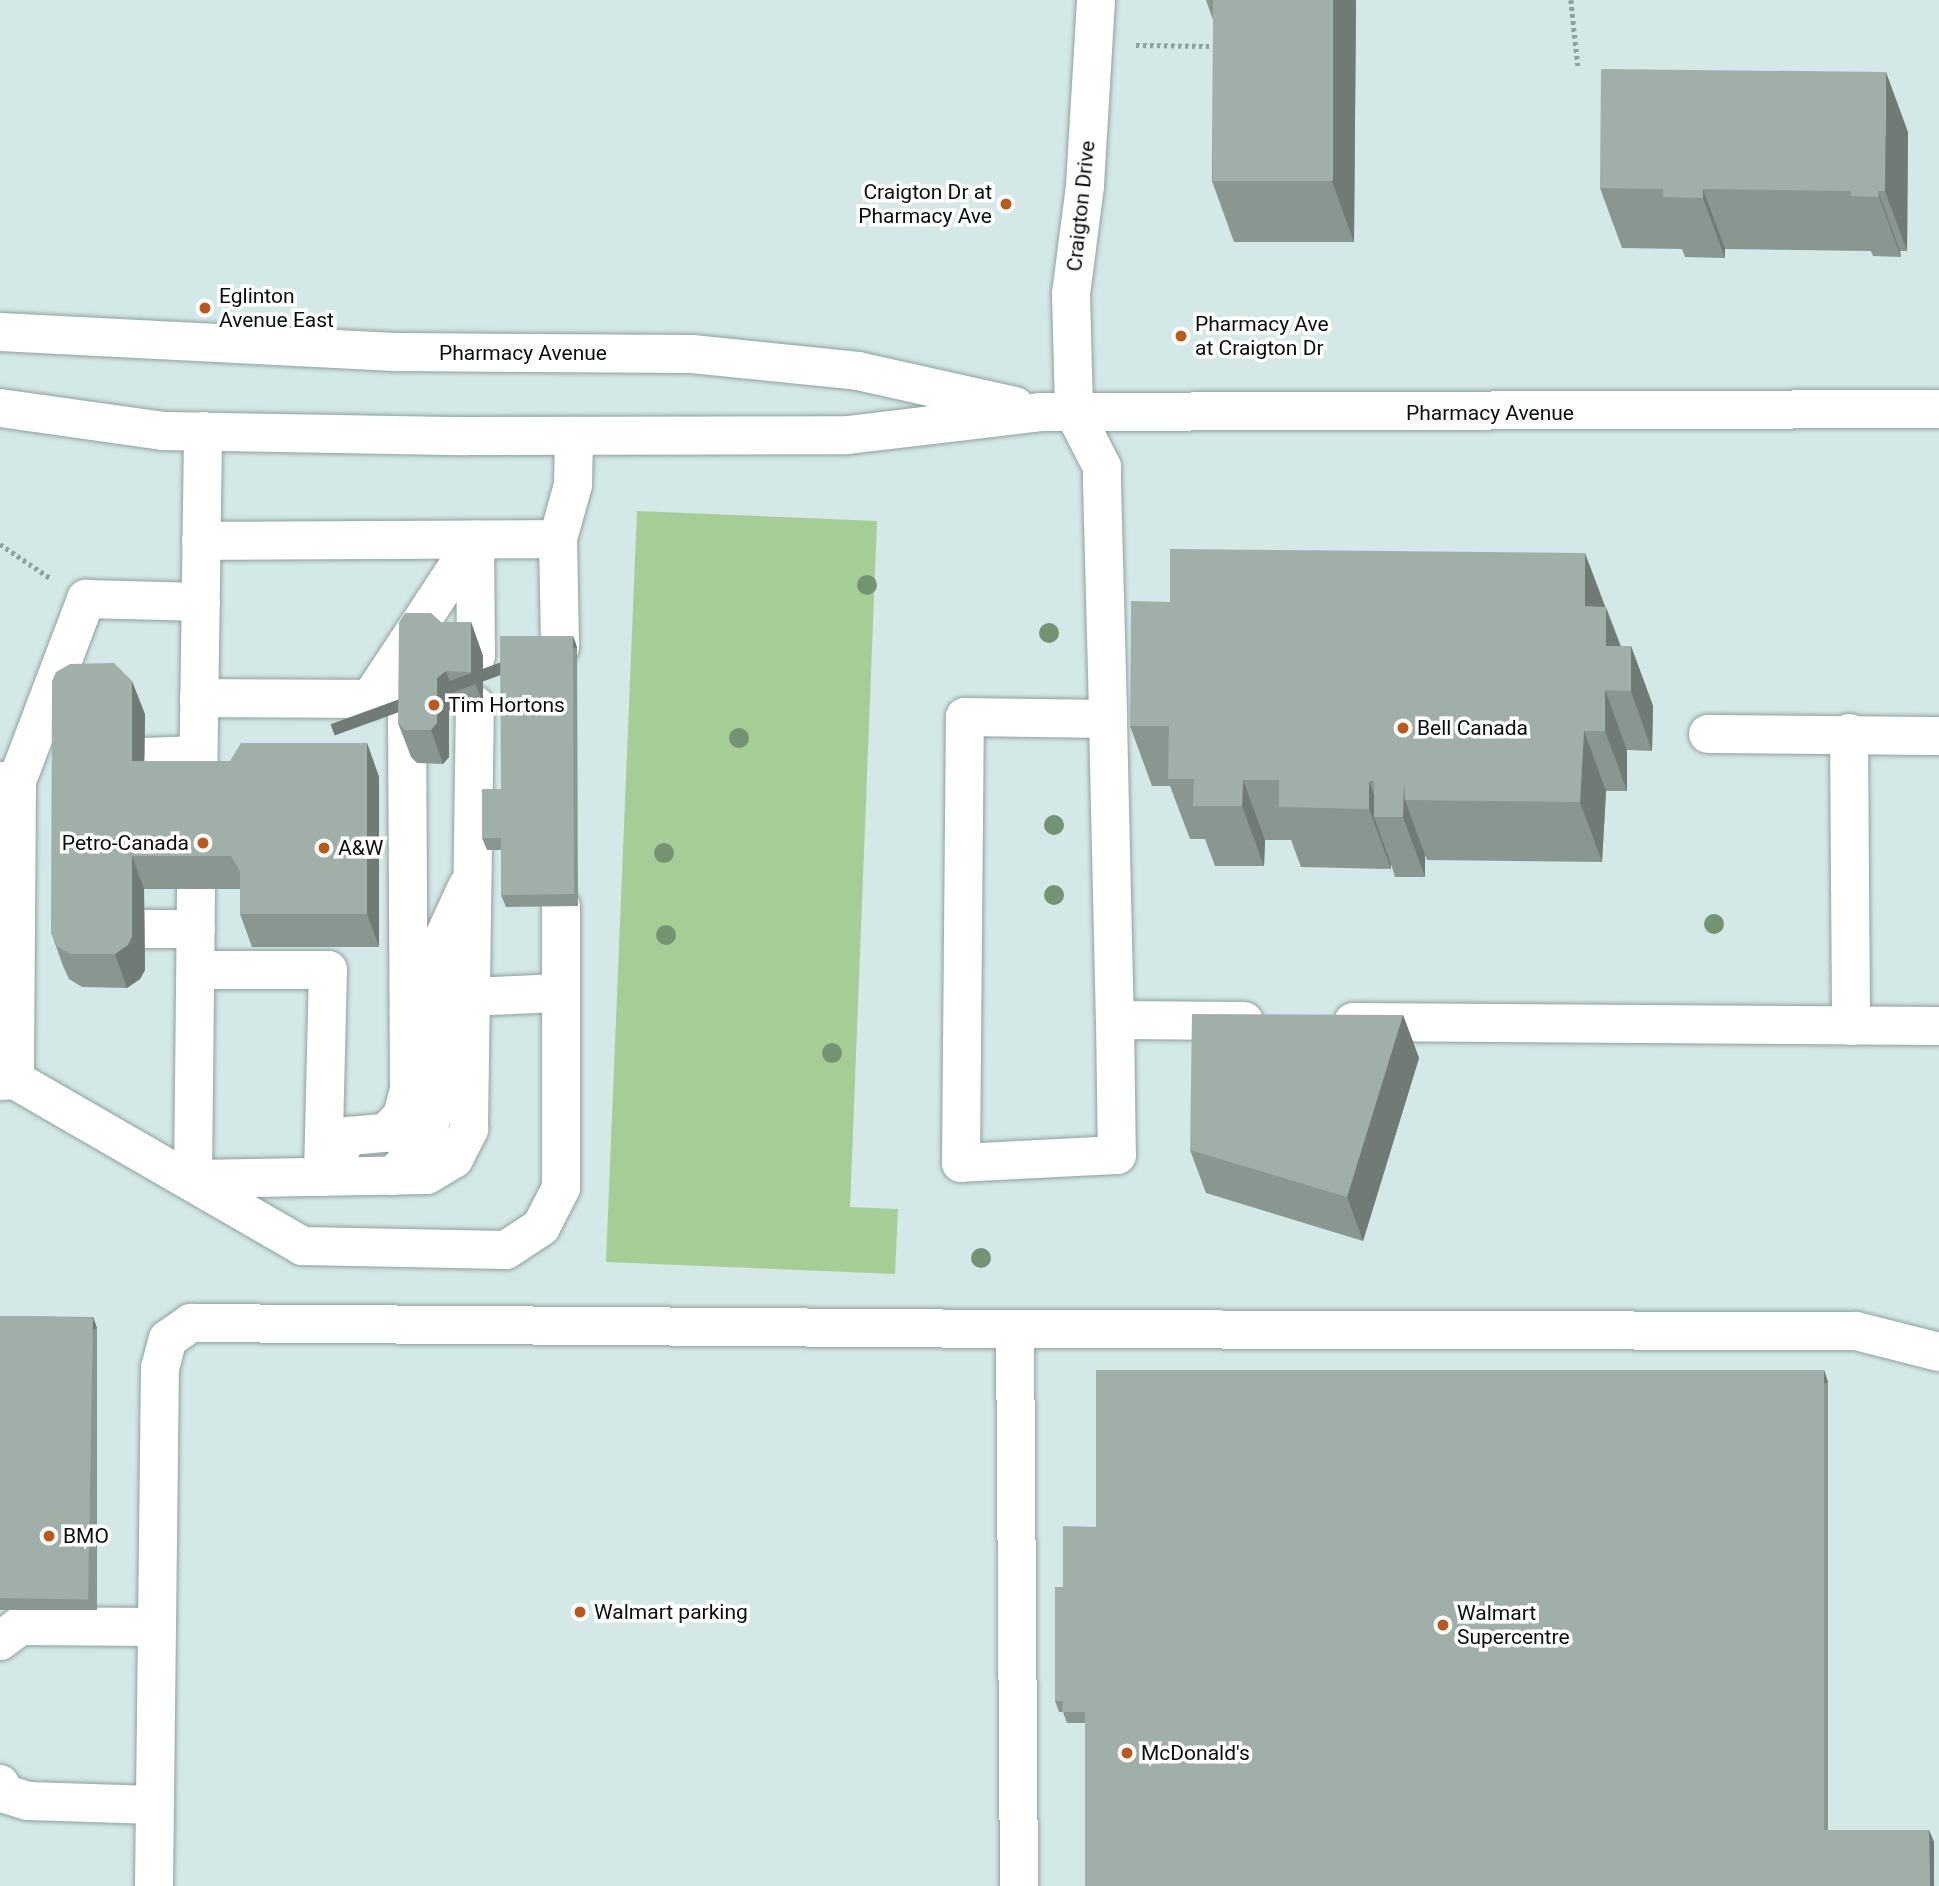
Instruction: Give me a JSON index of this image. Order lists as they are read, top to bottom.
{
  "streets": {
    "street": ["Craigton Drive", "Pharmacy Avenue"]
  },
  "crossings": [
    ["Craigton Drive", "Pharmacy Avenue"]
  ],
  "places": [
    "Craigton Dr at Pharmacy Ave",
    "Eglinton Avenue East",
    "Pharmacy Ave at Craigton Dr",
    "Tim Hortons",
    "Bell Canada",
    "Petro-Canada",
    "A&W",
    "BMO",
    "Walmart parking",
    "Walmart Supercentre",
    "McDonald's"
  ]
}
